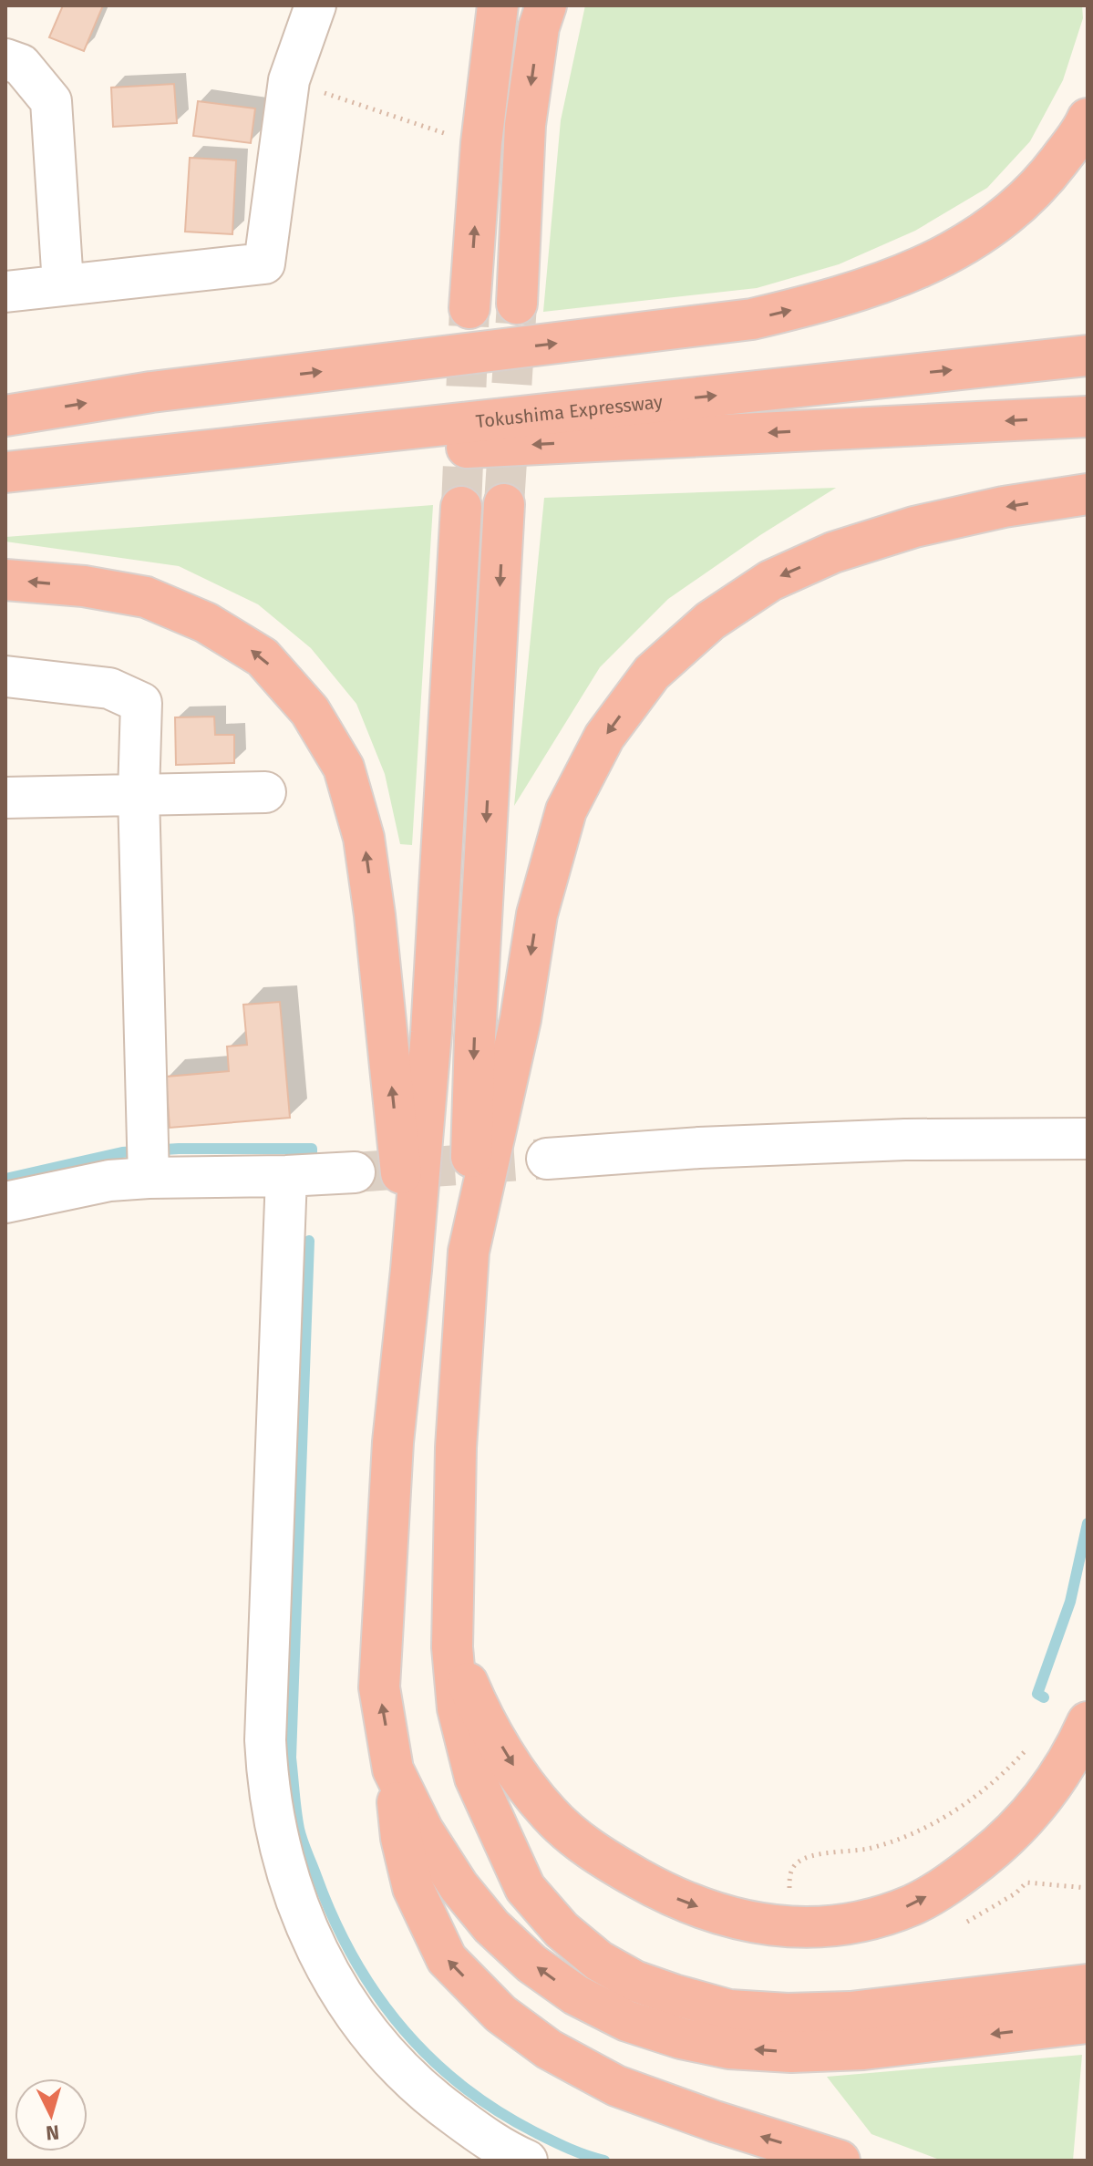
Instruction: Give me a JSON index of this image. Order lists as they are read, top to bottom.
{
  "streets": {
    "highway": ["Tokushima Expressway"]
  },
  "north": "bottom"
}
